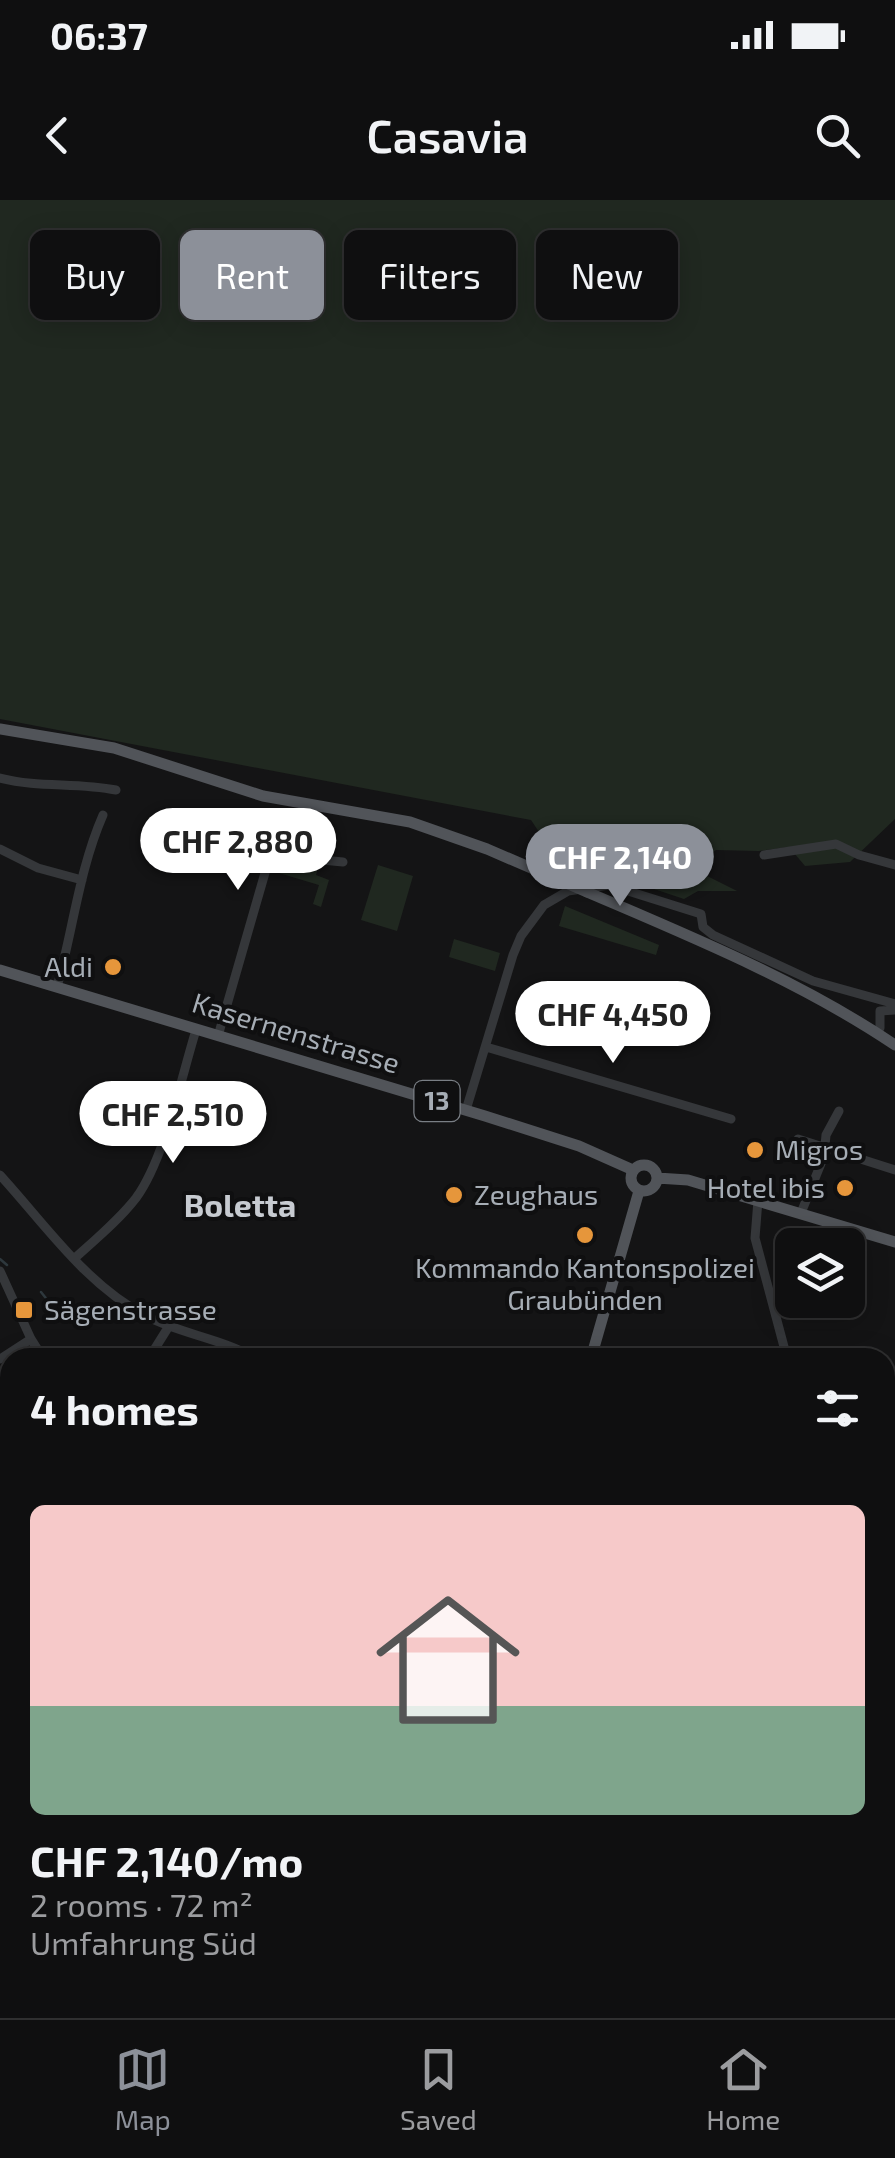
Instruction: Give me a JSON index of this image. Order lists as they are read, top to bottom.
{
  "streets": {
    "main road": ["Kasernenstrasse", "13"]
  },
  "districts": ["Boletta"],
  "places": {
    "other": [
      "Aldi",
      "Migros",
      "Hotel ibis",
      "Zeughaus",
      "Kommando Kantonspolizei Graubünden"
    ],
    "transit": ["Sägenstrasse"]
  },
  "page": {
    "status": "06:37",
    "header": "Casavia",
    "chip": [
      "Buy",
      "Rent",
      "Filters",
      "New"
    ],
    "price": [
      "CHF 2,880",
      "CHF 2,140",
      "CHF 4,450",
      "CHF 2,510"
    ],
    "heading": "4 homes",
    "list": [
      {
        "name": "CHF 2,140/mo",
        "note": "2 rooms · 72 m² · Umfahrung Süd"
      }
    ],
    "tabs": ["Map", "Saved", "Home"]
  }
}
